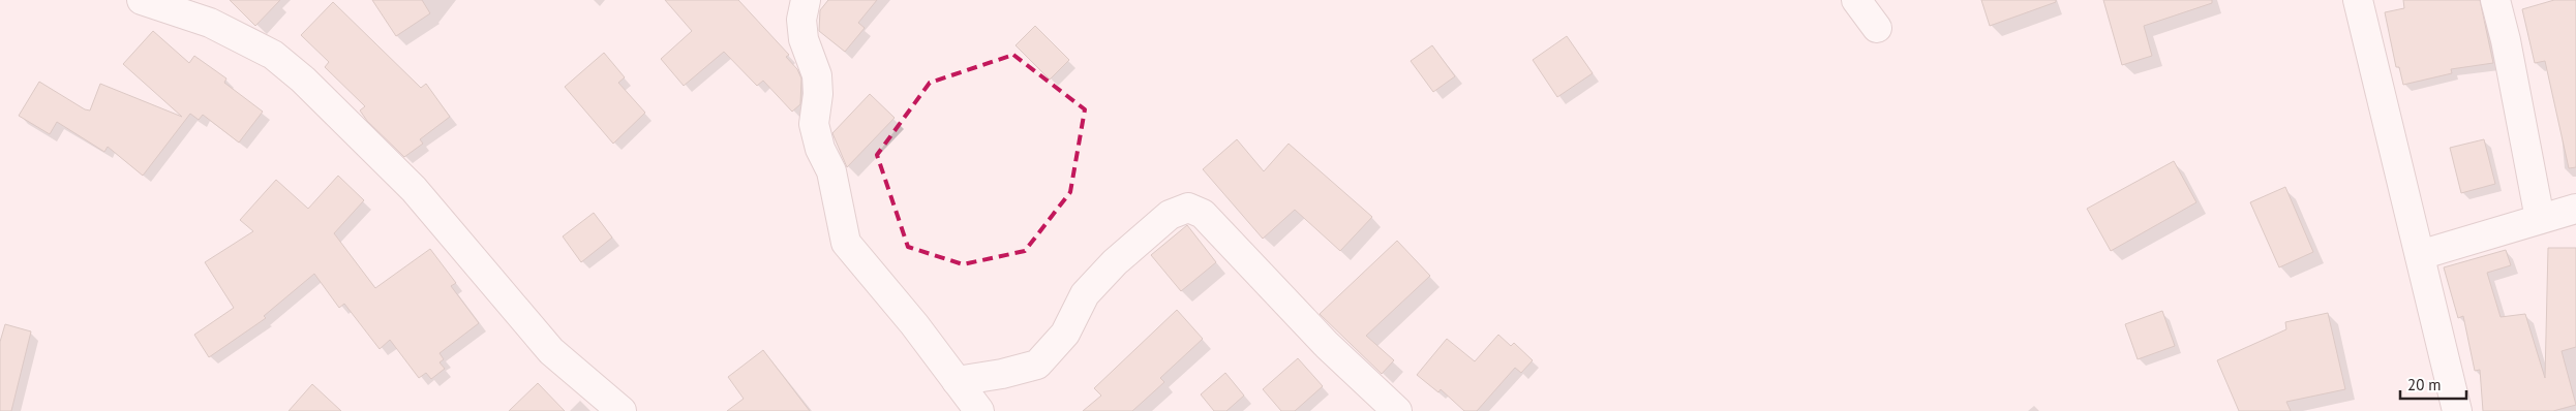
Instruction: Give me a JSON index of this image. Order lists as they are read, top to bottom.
{
  "scale_bar": "20 m"
}
